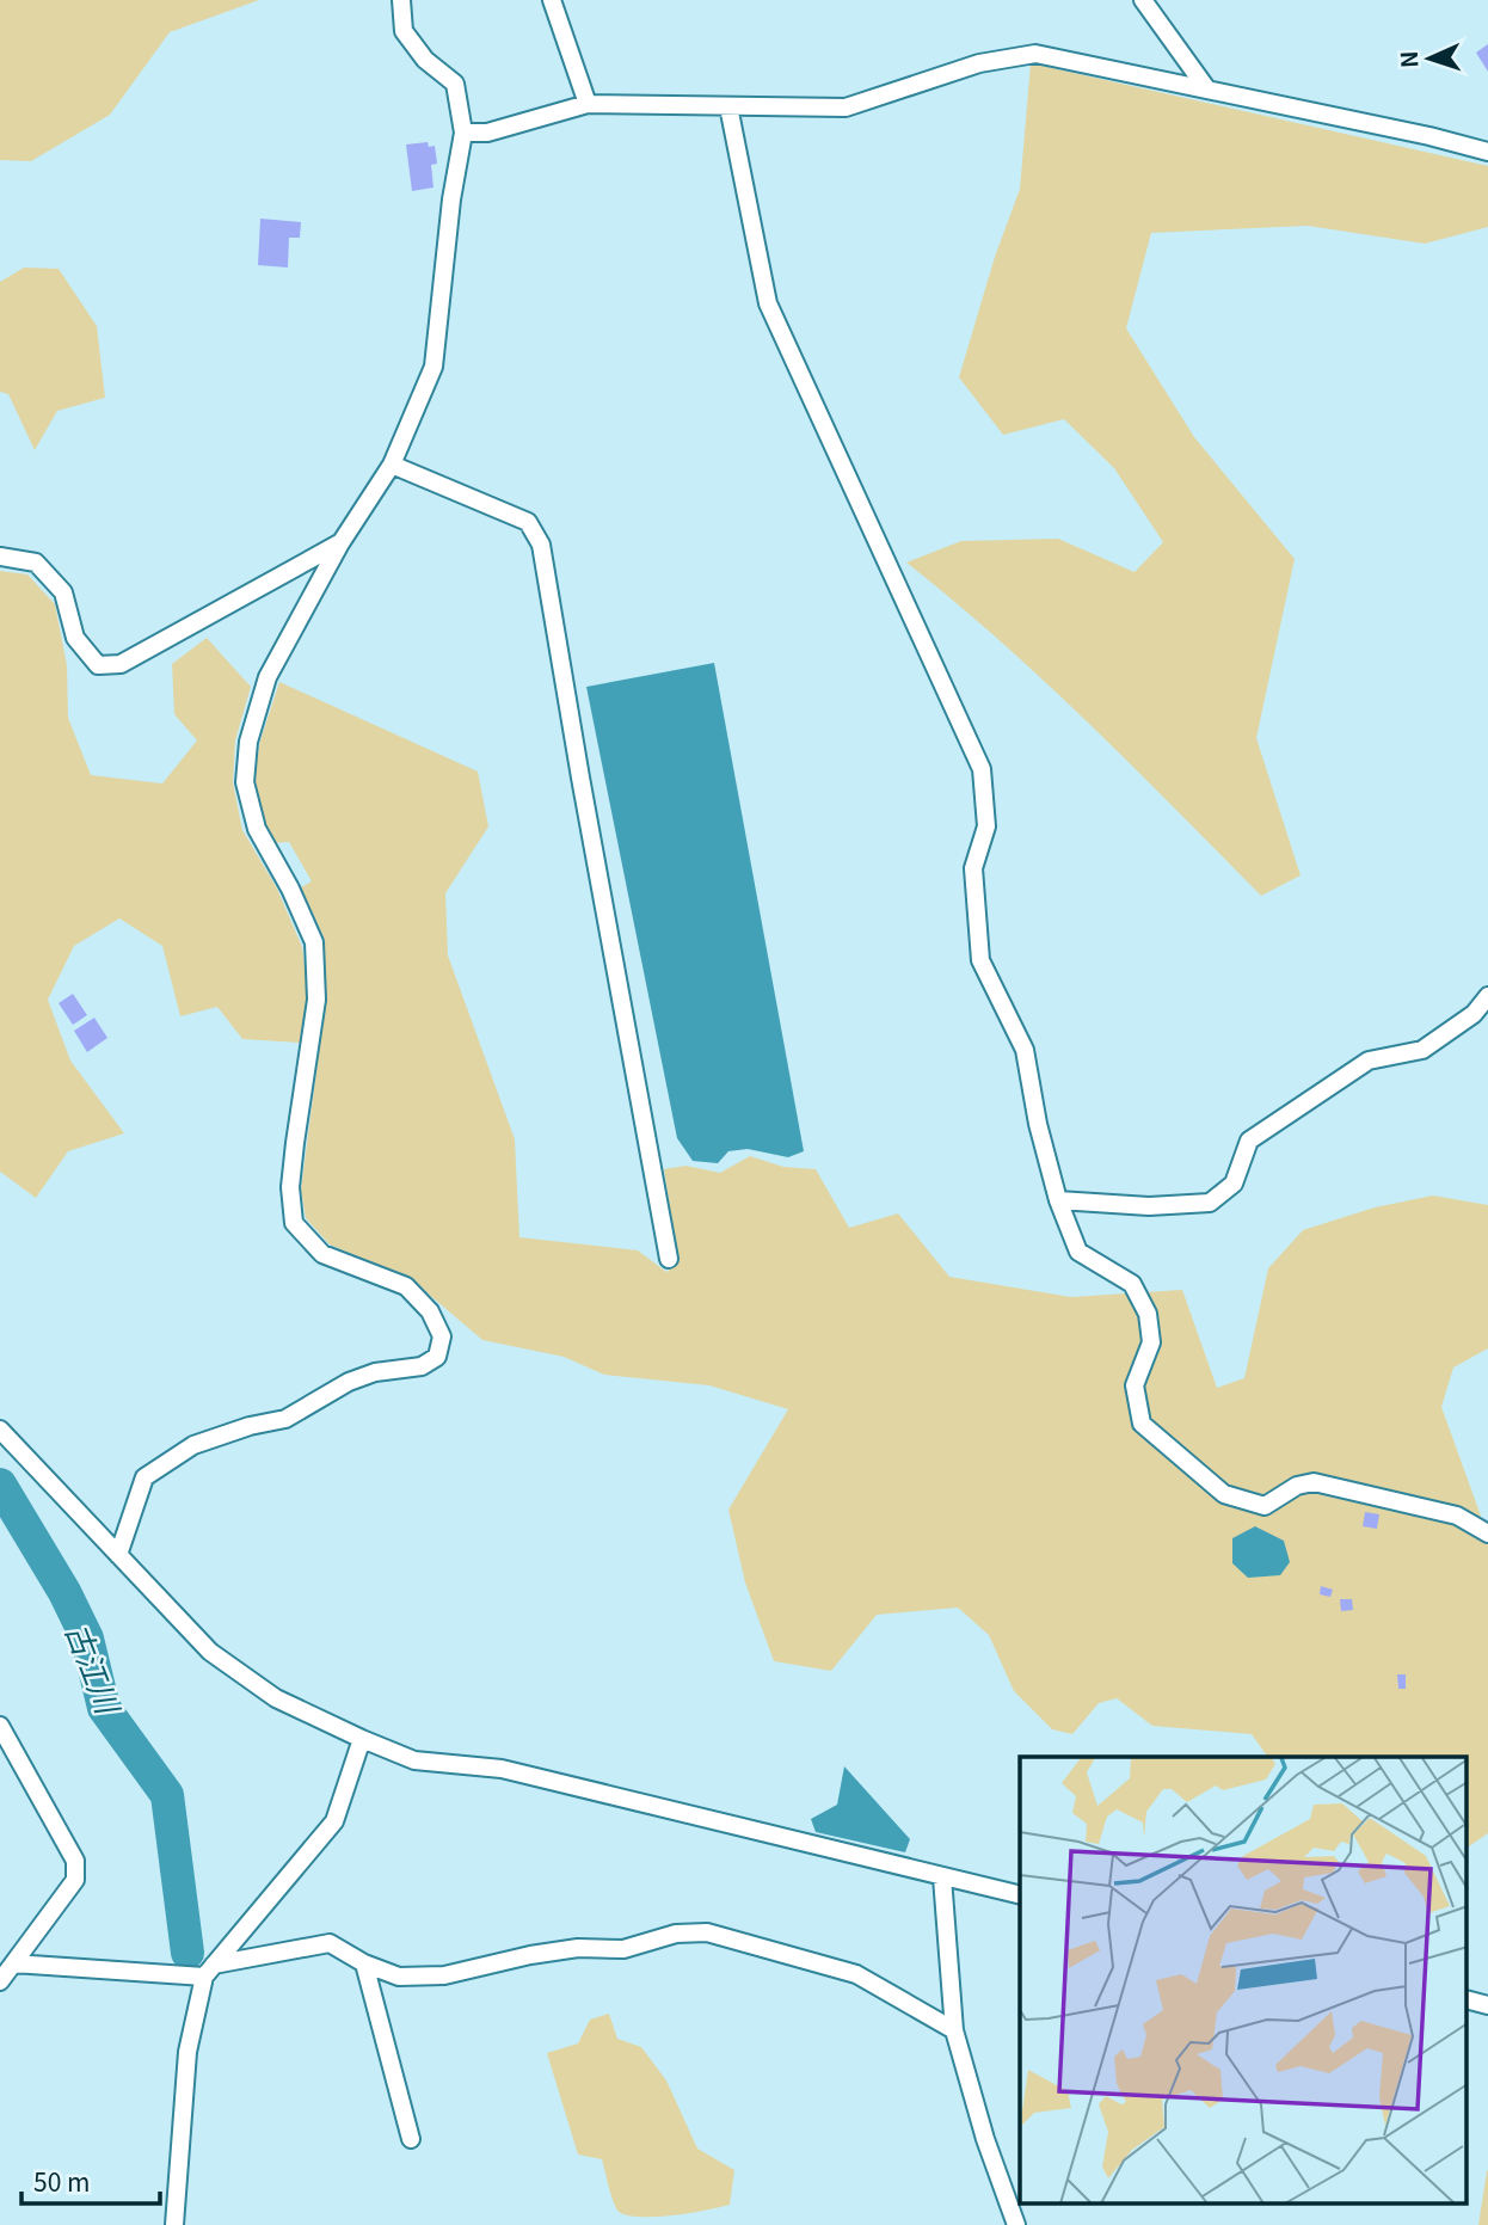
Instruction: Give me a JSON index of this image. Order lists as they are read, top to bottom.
{
  "water": ["古江川"],
  "scale_bar": "50 m",
  "north": "left"
}
